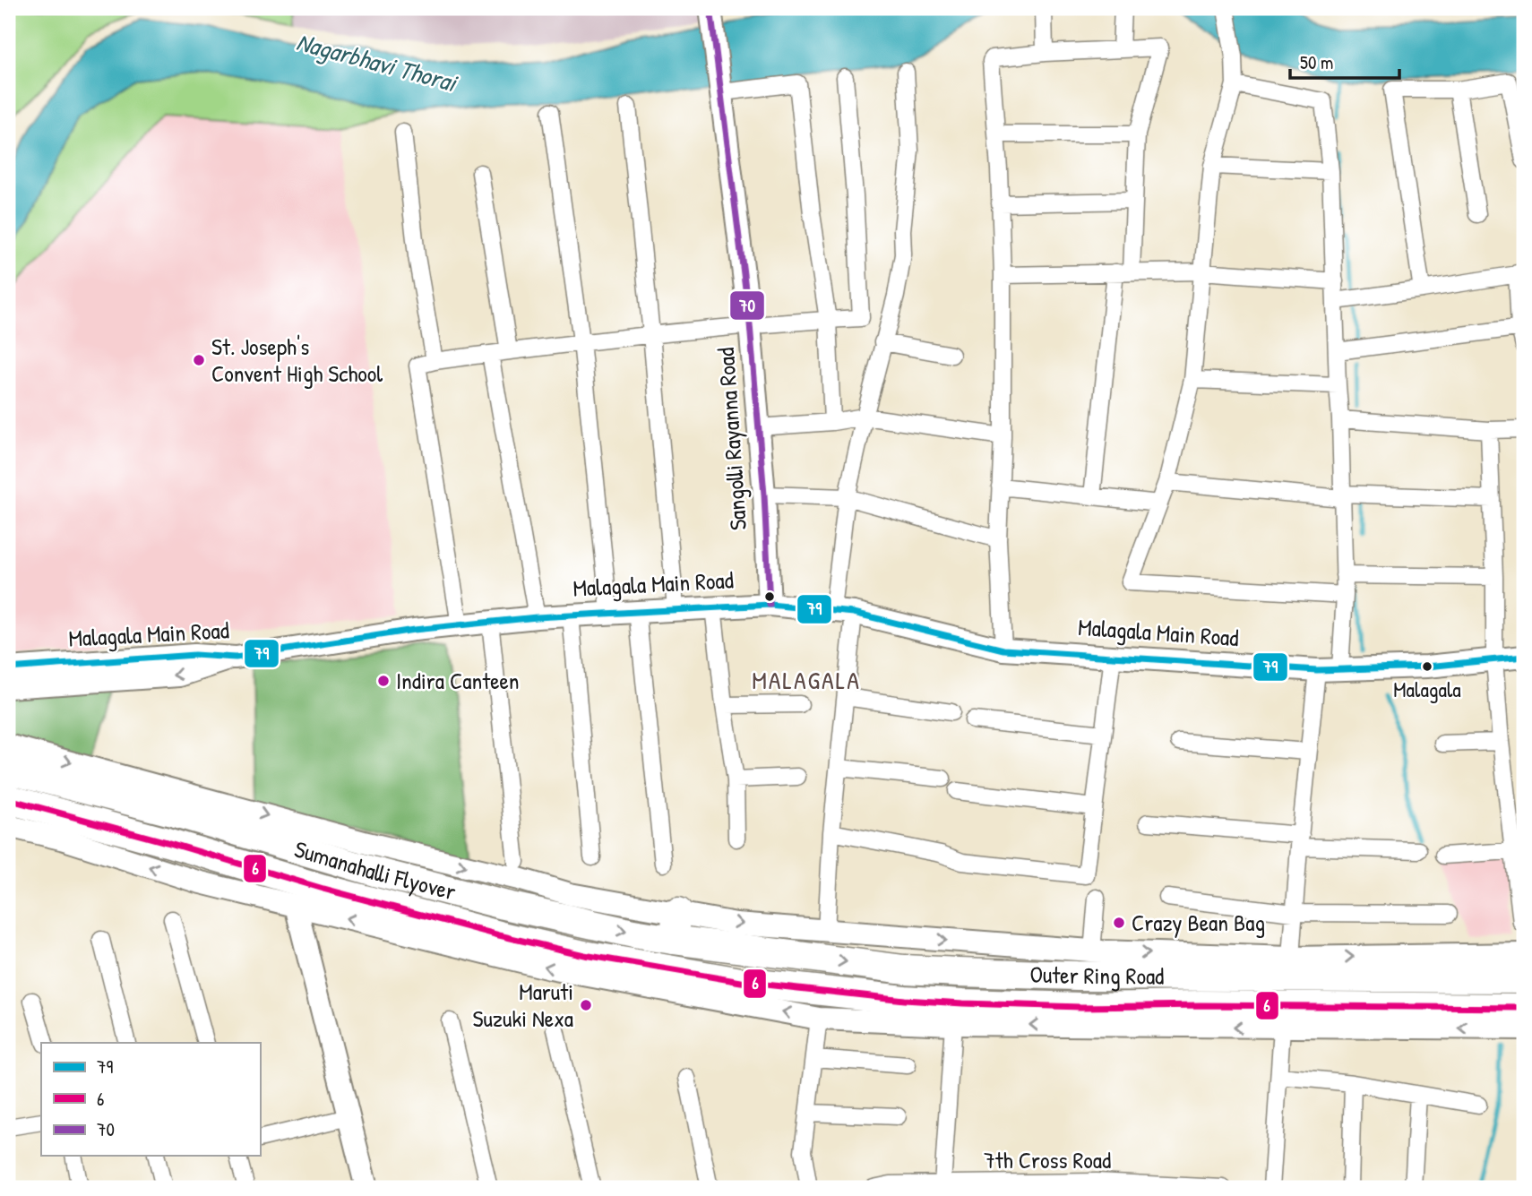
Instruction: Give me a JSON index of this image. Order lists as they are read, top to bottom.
{
  "streets": {
    "highway": ["Sumanahalli Flyover", "Outer Ring Road"],
    "street": ["Sangolli Rayanna Road", "Malagala Main Road", "7th Cross Road"]
  },
  "crossings": [
    ["Sangolli Rayanna Road", "Malagala Main Road"],
    ["Sumanahalli Flyover", "Outer Ring Road"]
  ],
  "districts": ["MALAGALA"],
  "water": ["Nagarbhavi Thorai"],
  "places": [
    "St. Joseph's Convent High School",
    "Malagala",
    "Indira Canteen",
    "Crazy Bean Bag",
    "Maruti Suzuki Nexa"
  ],
  "lines": ["transit line 70", "transit line 79", "transit line 6"],
  "legend": ["79", "6", "70"],
  "scale_bar": "50 m"
}
